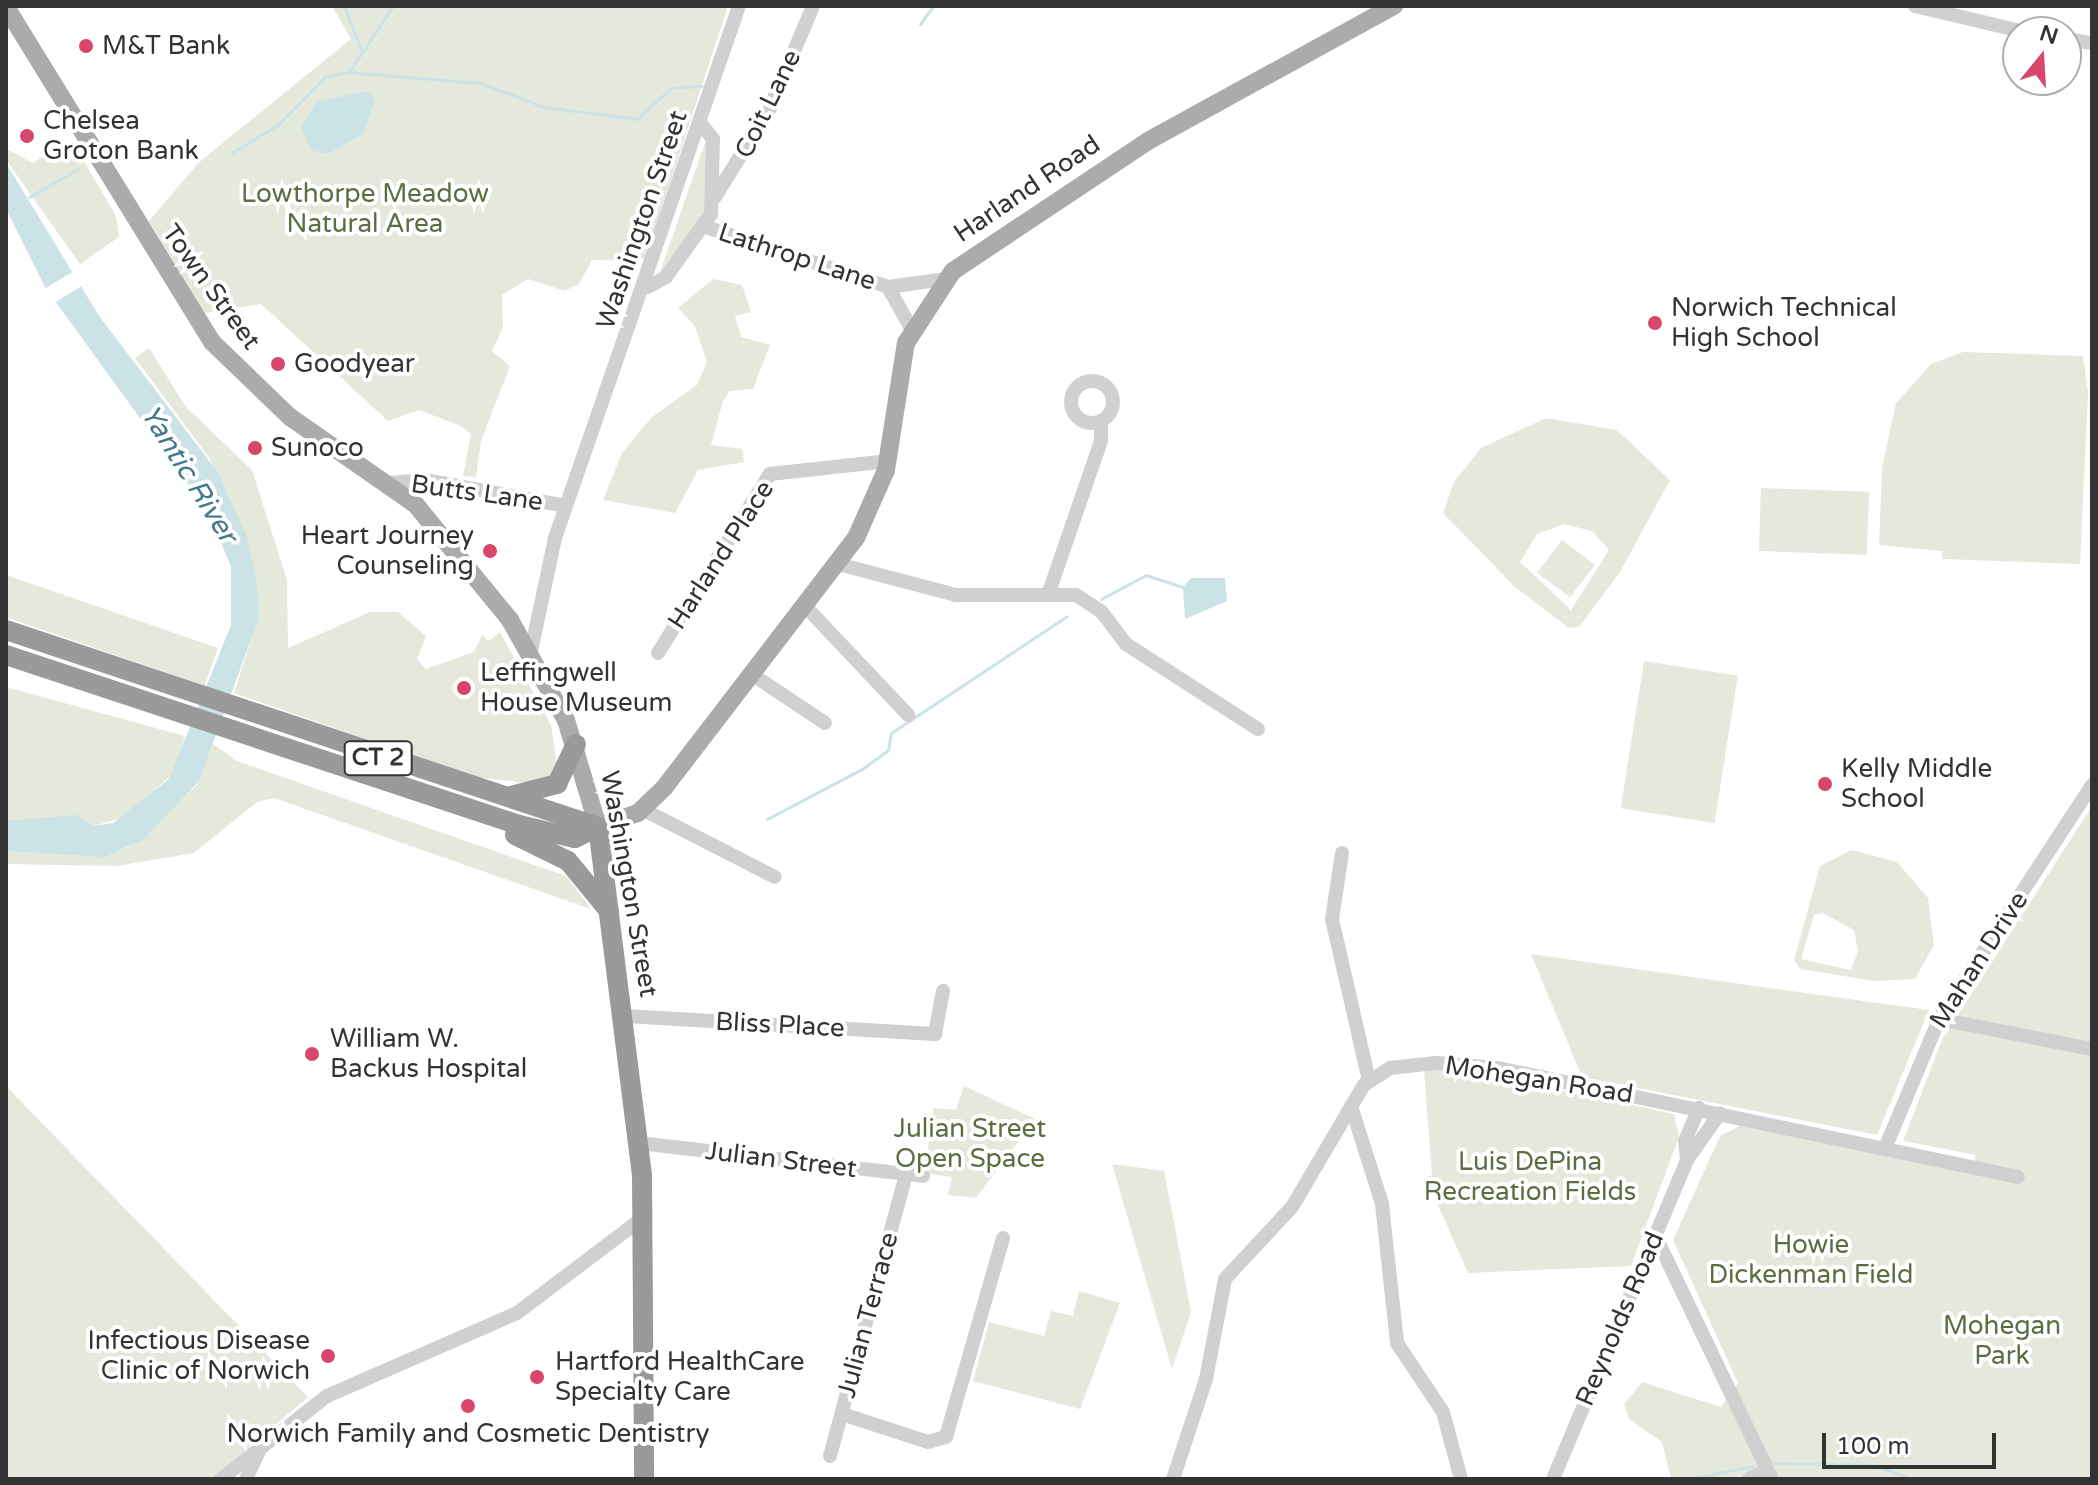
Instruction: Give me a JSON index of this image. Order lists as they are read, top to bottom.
{
  "streets": {
    "highway": ["Washington Street", "CT 2"],
    "main road": ["Harland Road", "Town Street"],
    "street": [
      "Coit Lane",
      "Lathrop Lane",
      "Butts Lane",
      "Harland Place",
      "Mahan Drive",
      "Bliss Place",
      "Mohegan Road",
      "Julian Street",
      "Julian Terrace",
      "Reynolds Road"
    ]
  },
  "crossings": [
    ["Coit Lane", "Lathrop Lane"],
    ["Harland Road", "Washington Street"],
    ["Harland Road", "Lathrop Lane"],
    ["Harland Road", "Harland Place"],
    ["Harland Road", "CT 2"],
    ["Washington Street", "Lathrop Lane"],
    ["Washington Street", "Town Street"],
    ["Washington Street", "Butts Lane"],
    ["Washington Street", "CT 2"],
    ["Washington Street", "Bliss Place"],
    ["Washington Street", "Julian Street"],
    ["Town Street", "Butts Lane"],
    ["Mahan Drive", "Mohegan Road"],
    ["Mohegan Road", "Reynolds Road"],
    ["Julian Street", "Julian Terrace"]
  ],
  "water": ["Yantic River"],
  "parks": [
    "Lowthorpe Meadow Natural Area",
    "Julian Street Open Space",
    "Luis DePina Recreation Fields",
    "Howie Dickenman Field",
    "Mohegan Park"
  ],
  "places": [
    "M&T Bank",
    "Chelsea Groton Bank",
    "Norwich Technical High School",
    "Goodyear",
    "Sunoco",
    "Heart Journey Counseling",
    "Leffingwell House Museum",
    "Kelly Middle School",
    "William W. Backus Hospital",
    "Infectious Disease Clinic of Norwich",
    "Hartford HealthCare Specialty Care",
    "Norwich Family and Cosmetic Dentistry"
  ],
  "scale_bar": "100 m",
  "north": "top"
}
